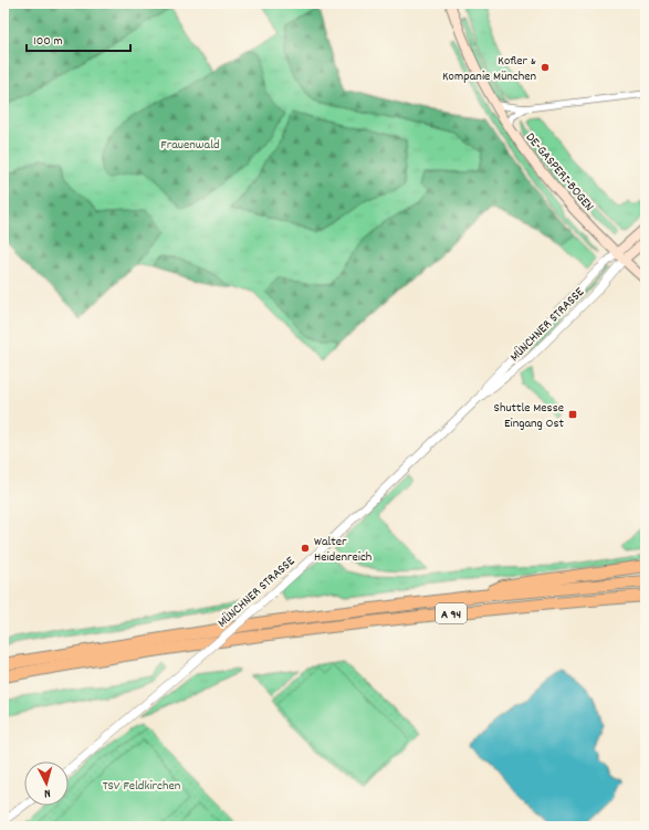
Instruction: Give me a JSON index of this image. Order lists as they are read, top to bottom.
{
  "streets": {
    "highway": ["A 94"],
    "main road": ["DE-GASPERI-BOGEN"],
    "street": ["MÜNCHNER STRASSE"]
  },
  "crossings": [
    ["DE-GASPERI-BOGEN", "MÜNCHNER STRASSE"]
  ],
  "parks": ["Frauenwald", "TSV Feldkirchen"],
  "places": {
    "other": ["Kofler & Kompanie München", "Walter Heidenreich"],
    "transit": ["Shuttle Messe Eingang Ost"]
  },
  "scale_bar": "100 m",
  "north": "bottom"
}
